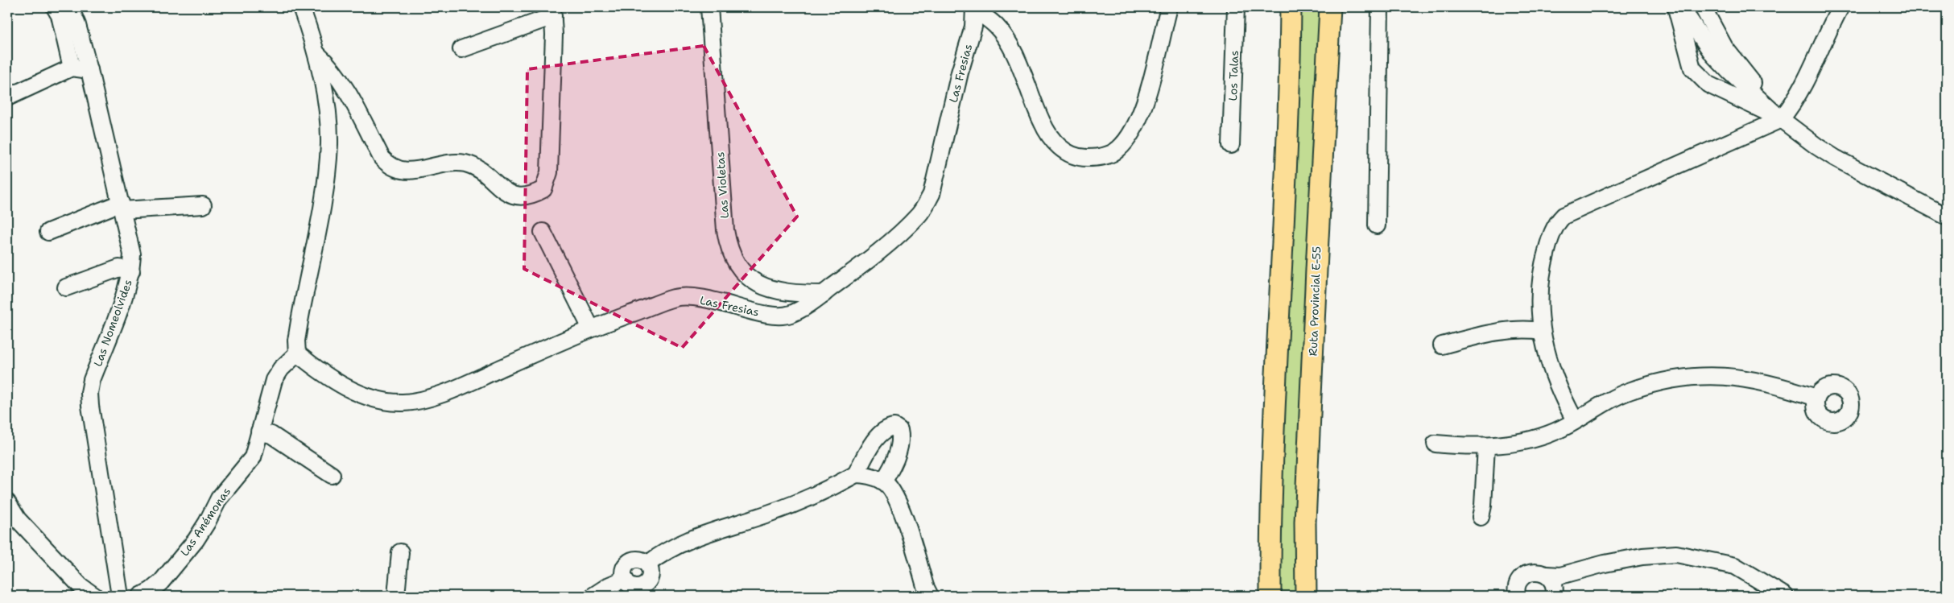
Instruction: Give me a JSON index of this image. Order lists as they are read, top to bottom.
{
  "streets": {
    "main road": ["Ruta Provincial E-55"],
    "street": [
      "Las Fresias",
      "Los Talas",
      "Las Violetas",
      "Las Nomeolvides",
      "Las Anémonas"
    ]
  },
  "crossings": [
    ["Las Fresias", "Las Violetas"],
    ["Las Fresias", "Las Anémonas"]
  ]
}
